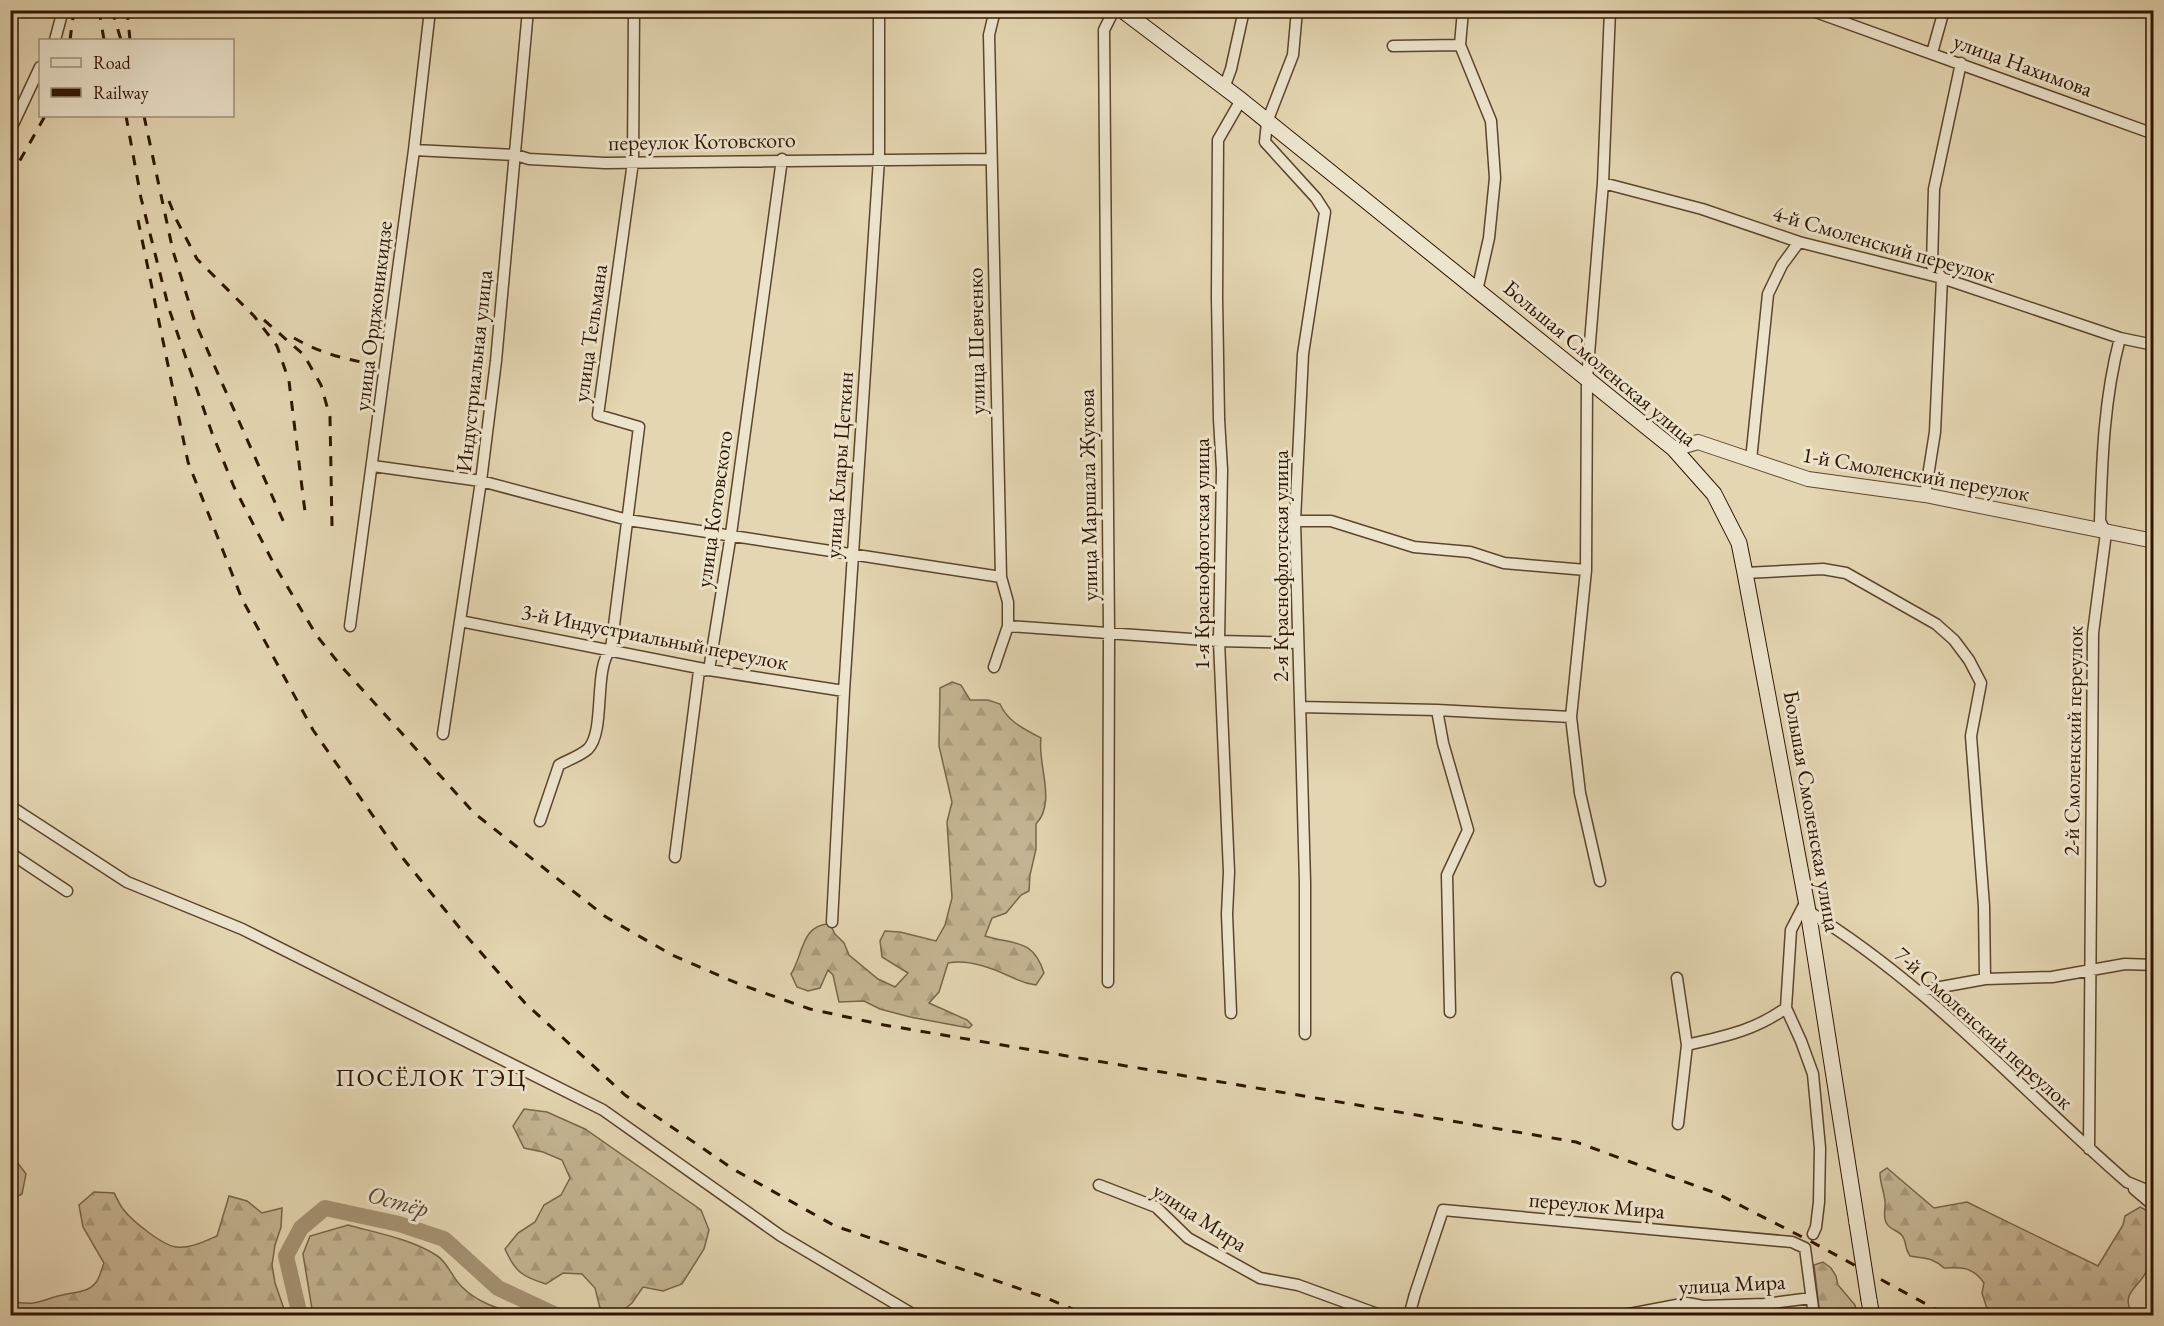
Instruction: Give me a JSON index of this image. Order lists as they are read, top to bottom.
{
  "streets": {
    "main road": ["Большая Смоленская улица"],
    "street": [
      "улица Нахимова",
      "переулок Котовского",
      "4-й Смоленский переулок",
      "улица Орджоникидзе",
      "улица Тельмана",
      "улица Шевченко",
      "Индустриальная улица",
      "улица Клары Цеткин",
      "1-й Смоленский переулок",
      "улица Маршала Жукова",
      "улица Котовского",
      "1-я Краснофлотская улица",
      "2-я Краснофлотская улица",
      "3-й Индустриальный переулок",
      "2-й Смоленский переулок",
      "7-й Смоленский переулок",
      "переулок Мира",
      "улица Мира"
    ]
  },
  "crossings": [
    ["переулок Котовского", "улица Орджоникидзе"],
    ["переулок Котовского", "улица Тельмана"],
    ["переулок Котовского", "улица Шевченко"],
    ["переулок Котовского", "Индустриальная улица"],
    ["переулок Котовского", "улица Клары Цеткин"],
    ["переулок Котовского", "улица Котовского"],
    ["4-й Смоленский переулок", "2-й Смоленский переулок"],
    ["улица Тельмана", "3-й Индустриальный переулок"],
    ["Большая Смоленская улица", "1-й Смоленский переулок"],
    ["Большая Смоленская улица", "1-я Краснофлотская улица"],
    ["Большая Смоленская улица", "2-я Краснофлотская улица"],
    ["Большая Смоленская улица", "7-й Смоленский переулок"],
    ["Индустриальная улица", "3-й Индустриальный переулок"],
    ["улица Клары Цеткин", "3-й Индустриальный переулок"],
    ["1-й Смоленский переулок", "2-й Смоленский переулок"],
    ["улица Котовского", "3-й Индустриальный переулок"],
    ["2-й Смоленский переулок", "7-й Смоленский переулок"],
    ["переулок Мира", "улица Мира"]
  ],
  "districts": ["ПОСЁЛОК ТЭЦ"],
  "water": ["Остёр"],
  "legend": ["Road", "Railway"]
}
